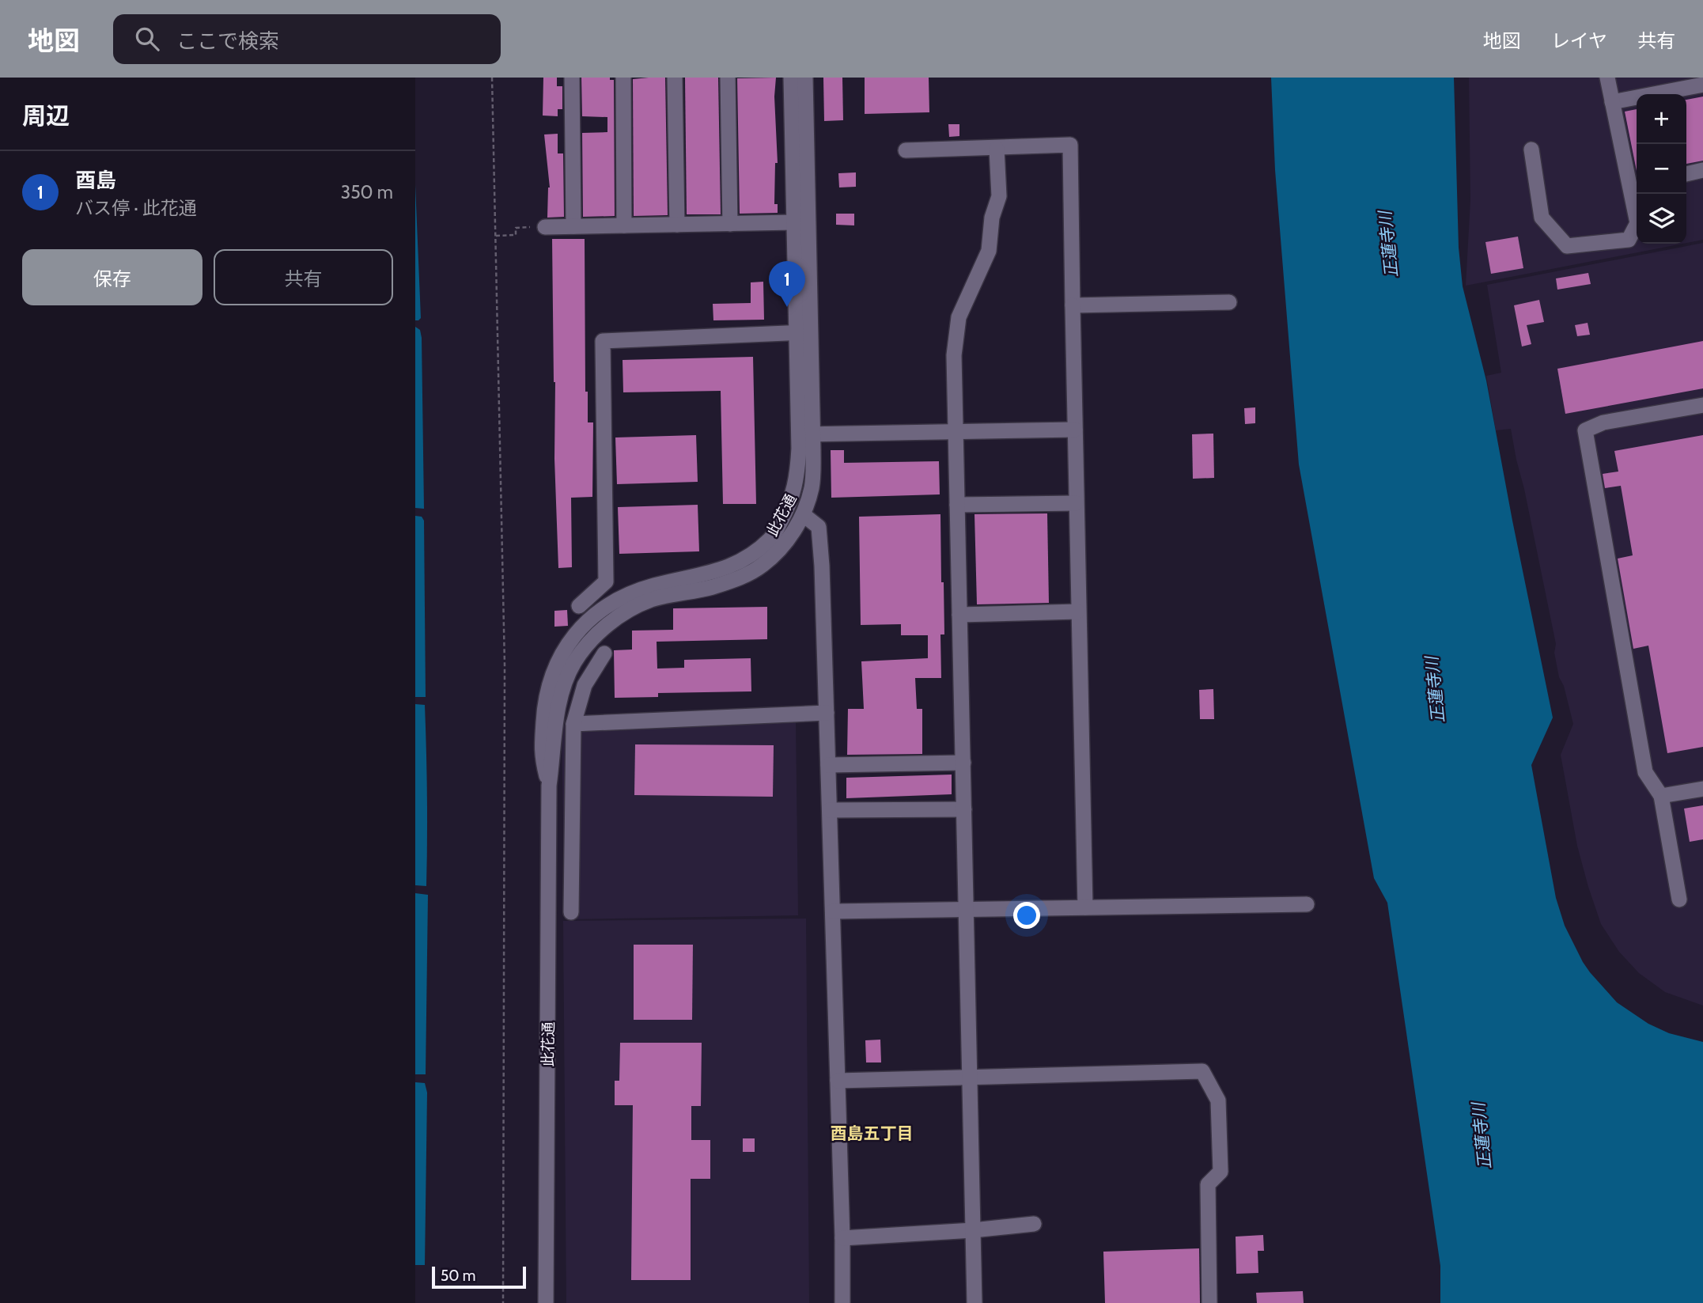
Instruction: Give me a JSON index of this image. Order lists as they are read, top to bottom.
{
  "streets": {
    "street": ["此花通"]
  },
  "districts": ["酉島五丁目"],
  "water": ["正蓮寺川"],
  "scale_bar": "50 m",
  "page": {
    "header": "地図",
    "search": "ここで検索",
    "nav": ["地図", "レイヤ", "共有"],
    "heading": "周辺",
    "map_buttons": ["+", "−"],
    "list": [
      {
        "mark": "1",
        "name": "酉島",
        "note": "バス停 · 此花通",
        "value": "350 m"
      }
    ],
    "buttons": ["保存", "共有"],
    "pins": "1",
    "scale": "50 m"
  }
}
